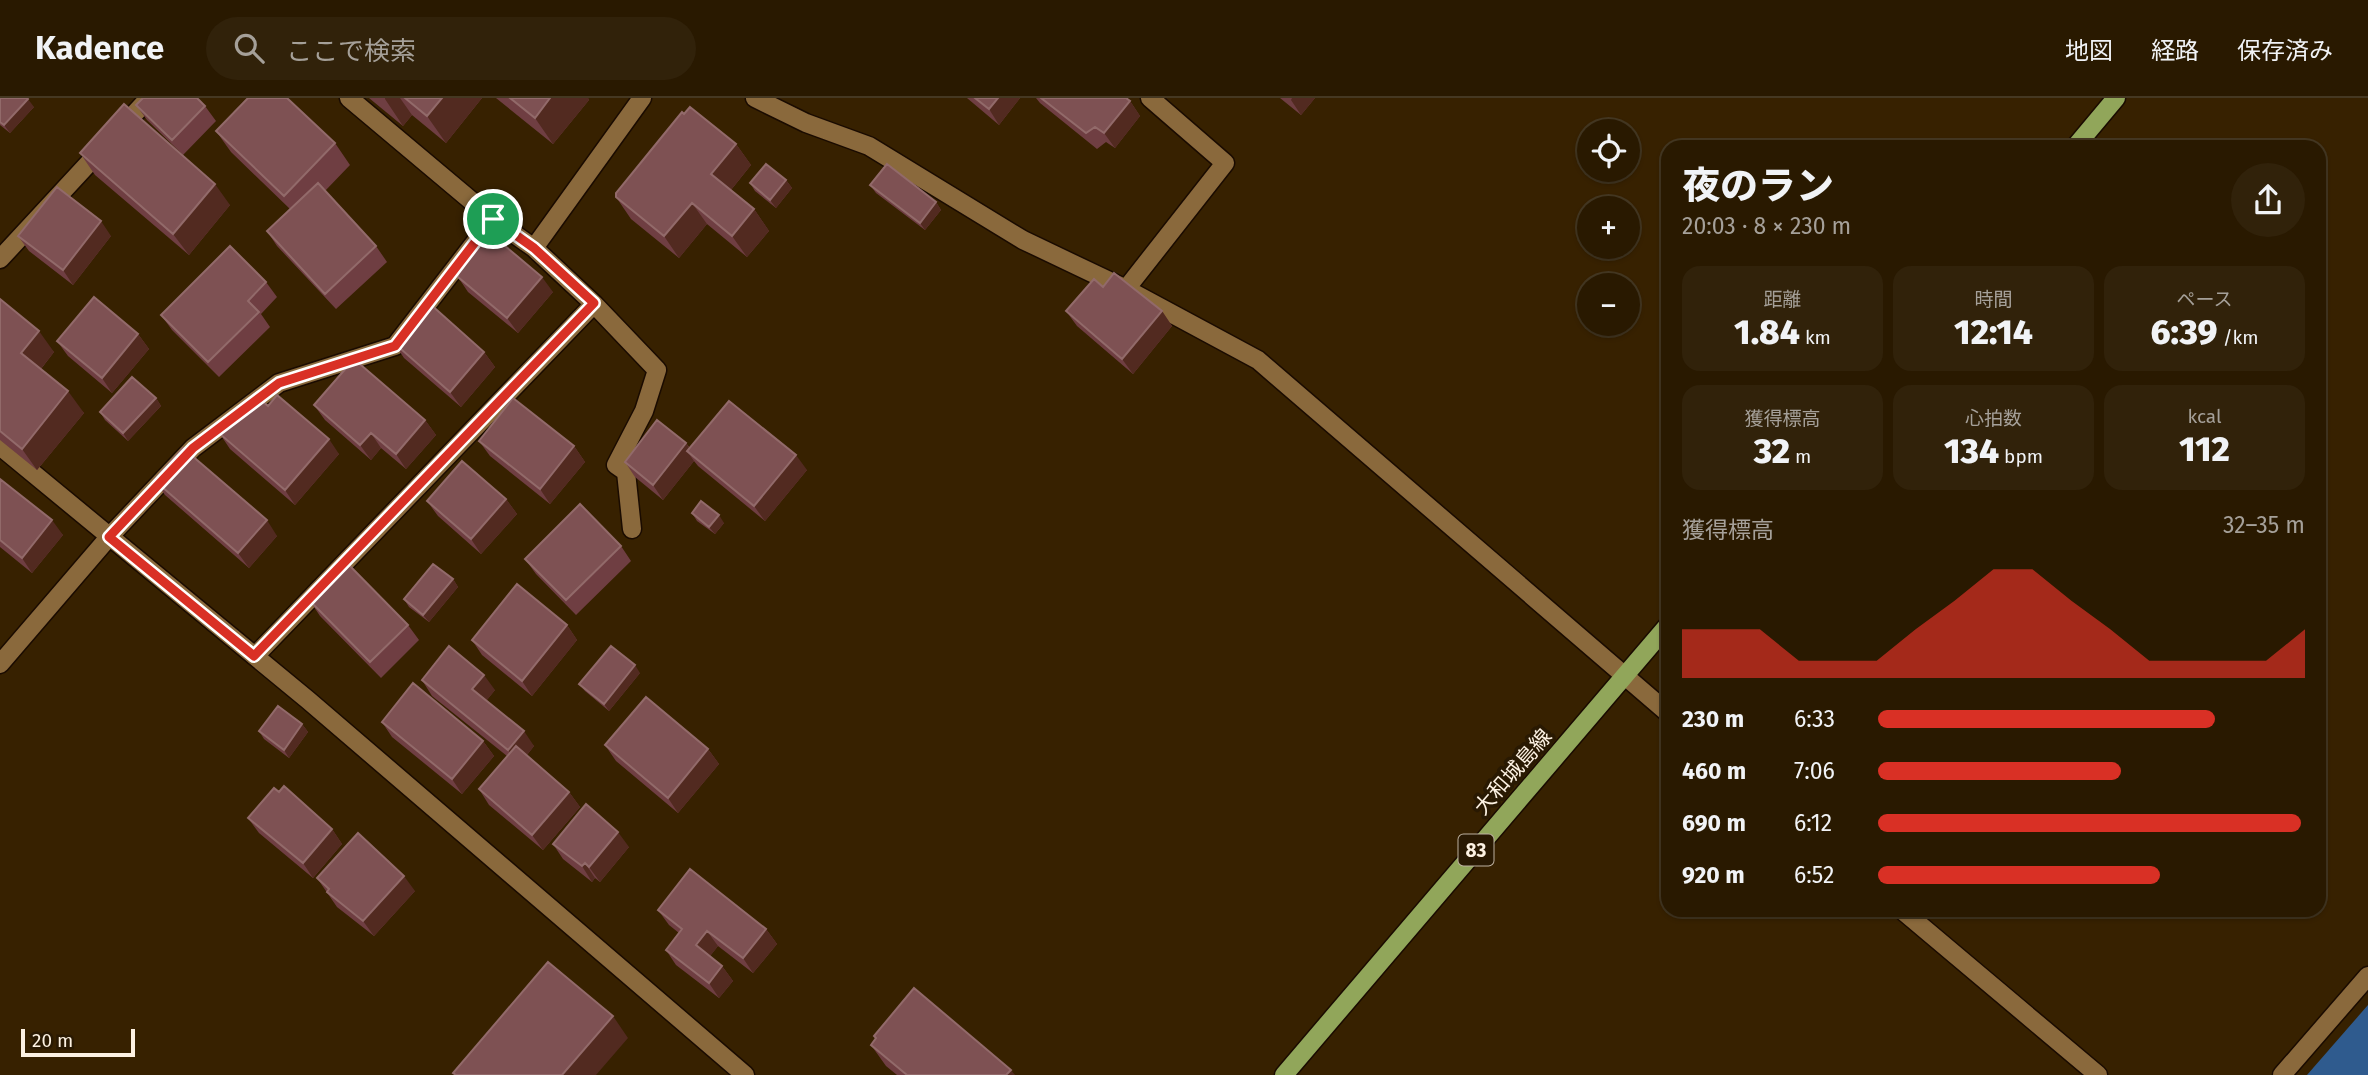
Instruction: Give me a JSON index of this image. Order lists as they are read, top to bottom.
{
  "streets": {
    "main road": ["大和城島線", "83"]
  },
  "scale_bar": "20 m",
  "page": {
    "header": "Kadence",
    "search": "ここで検索",
    "nav": ["地図", "経路", "保存済み"],
    "map_buttons": ["+", "−"],
    "heading": ["夜のラン", "20:03 · 8 × 230 m"],
    "stats": [
      ["距離", "1.84 km"],
      ["時間", "12:14"],
      ["ペース", "6:39 /km"],
      ["獲得標高", "32 m"],
      ["心拍数", "134 bpm"],
      ["kcal", "112"]
    ],
    "chart": ["獲得標高", "32–35 m"],
    "list": [
      {
        "name": "230 m",
        "note": "6:33"
      },
      {
        "name": "460 m",
        "note": "7:06"
      },
      {
        "name": "690 m",
        "note": "6:12"
      },
      {
        "name": "920 m",
        "note": "6:52"
      }
    ],
    "scale": "20 m"
  }
}
